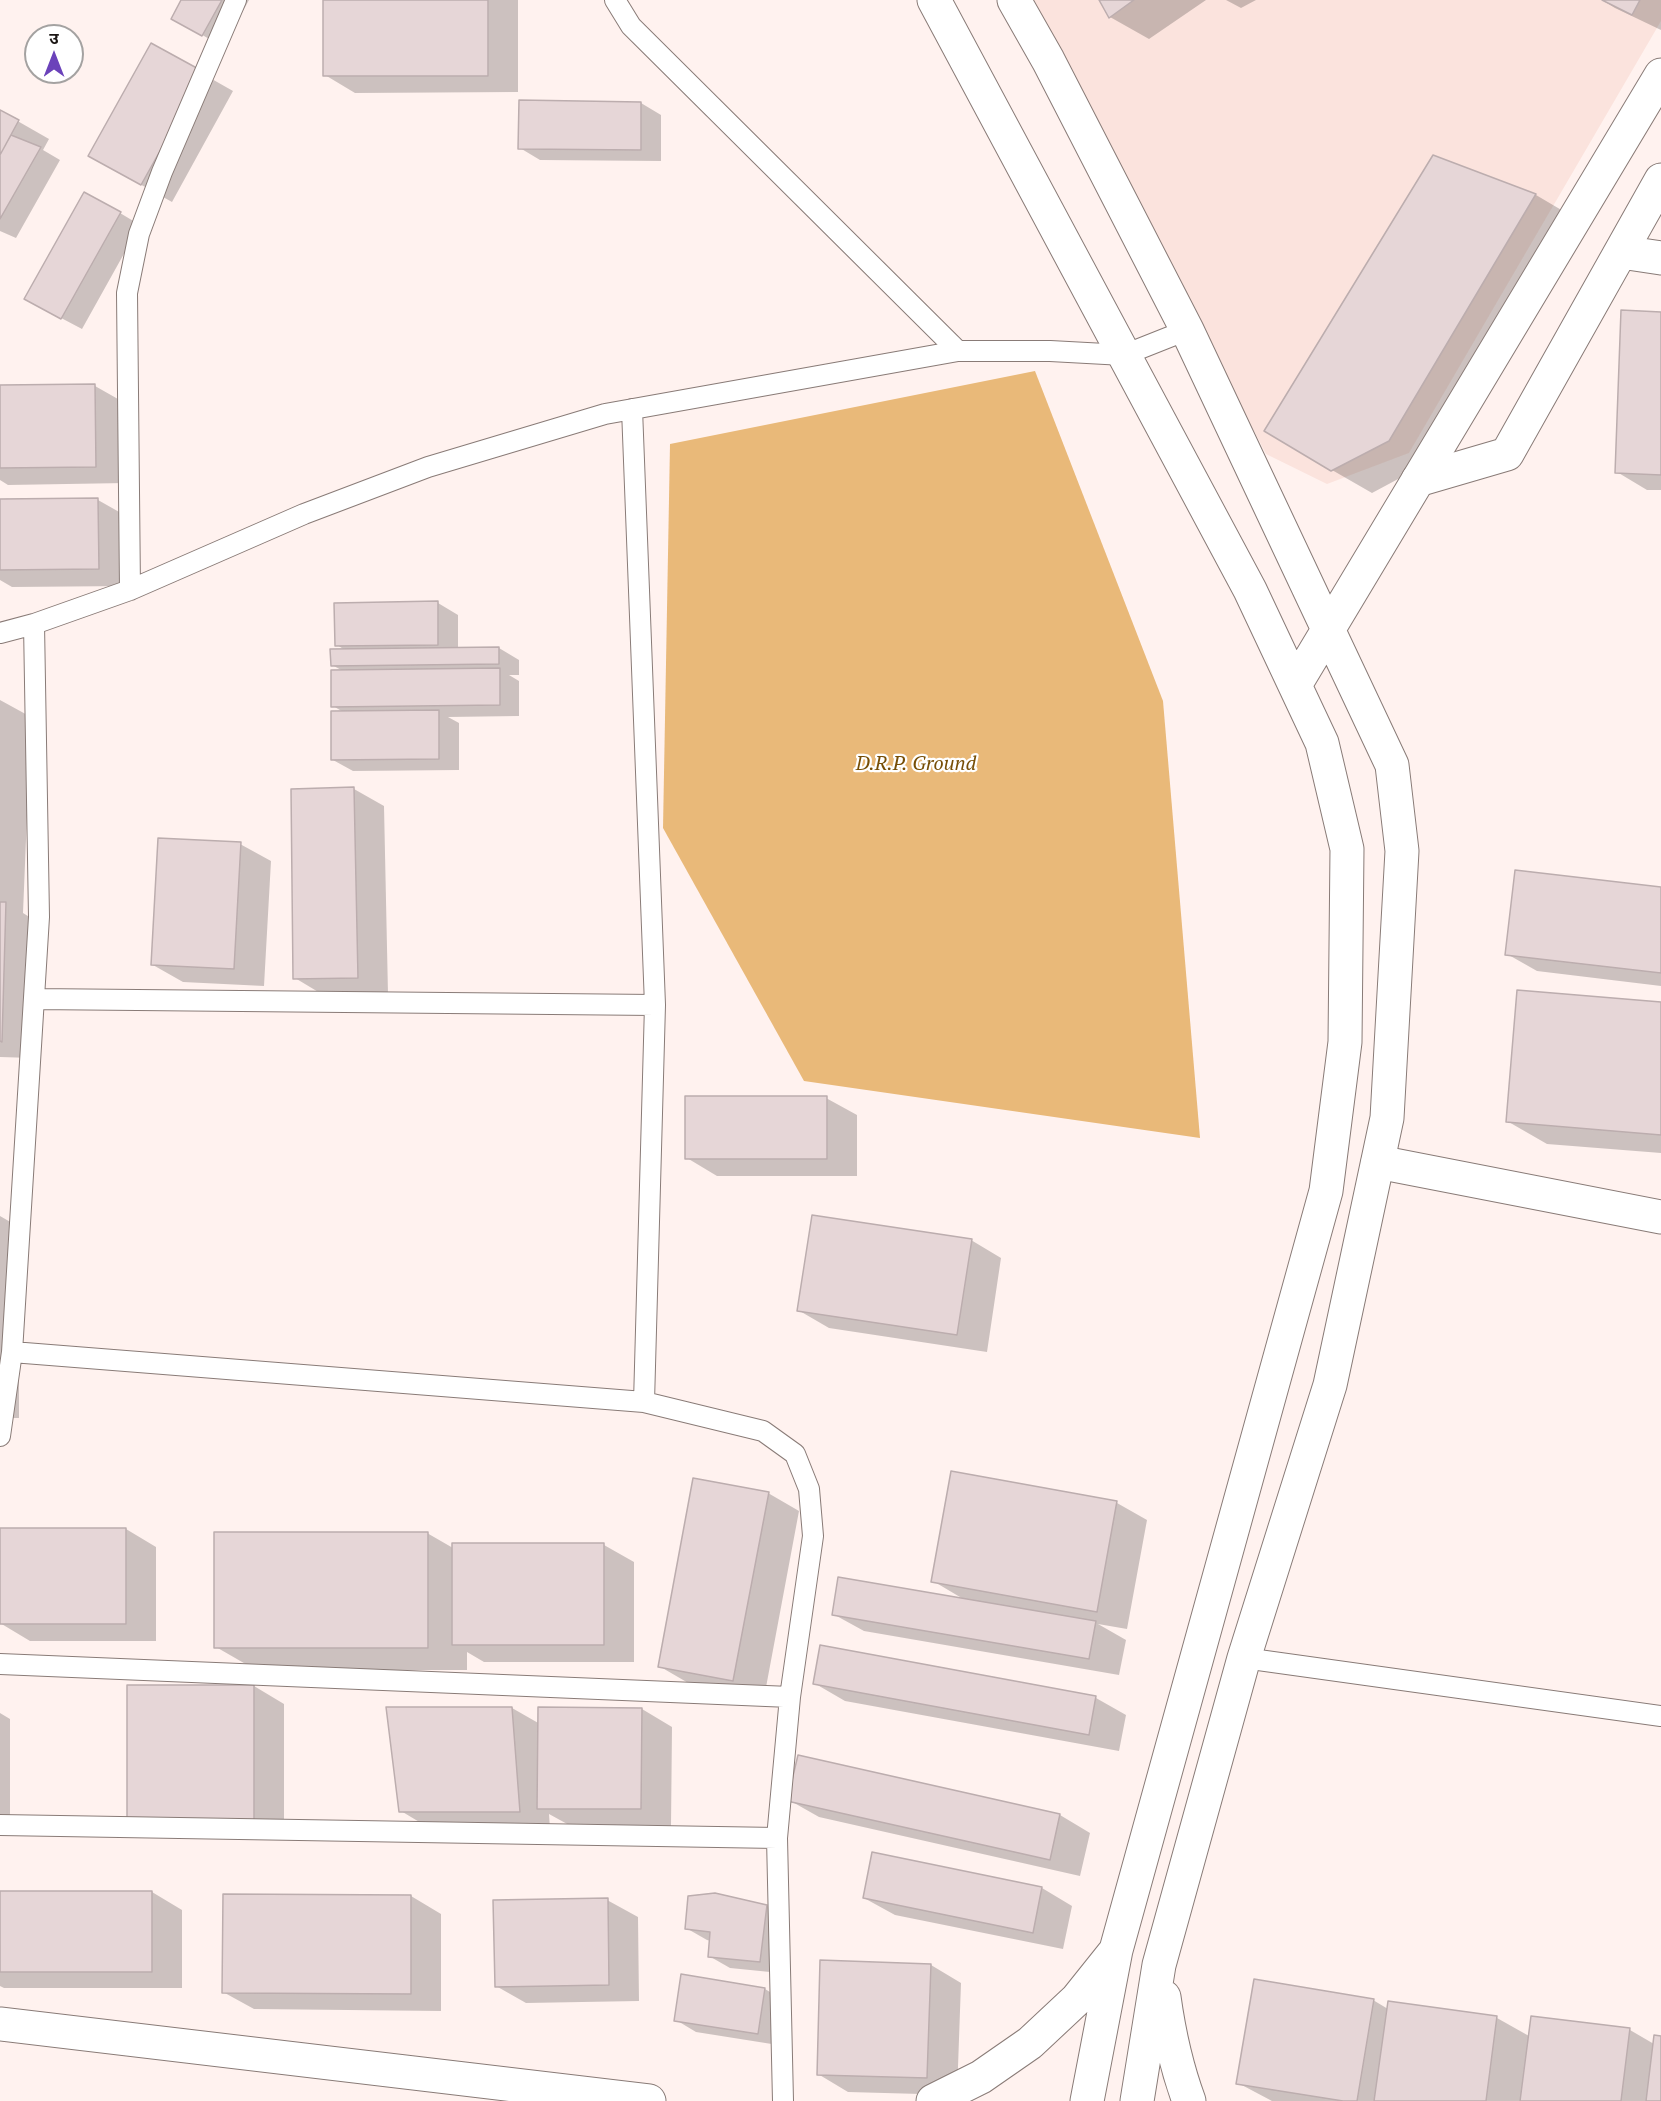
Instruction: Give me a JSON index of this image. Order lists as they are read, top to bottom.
{
  "parks": ["D.R.P. Ground"],
  "north": "top"
}
